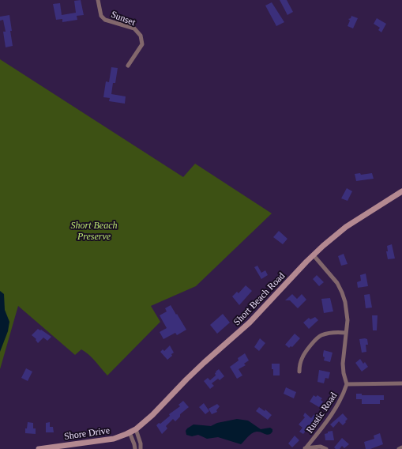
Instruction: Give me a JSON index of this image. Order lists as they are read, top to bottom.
{
  "streets": {
    "main road": ["Short Beach Road", "Shore Drive"],
    "street": ["Sunset", "Rustic Road"]
  },
  "crossings": [
    ["Short Beach Road", "Shore Drive"]
  ],
  "parks": ["Short Beach Preserve"]
}
